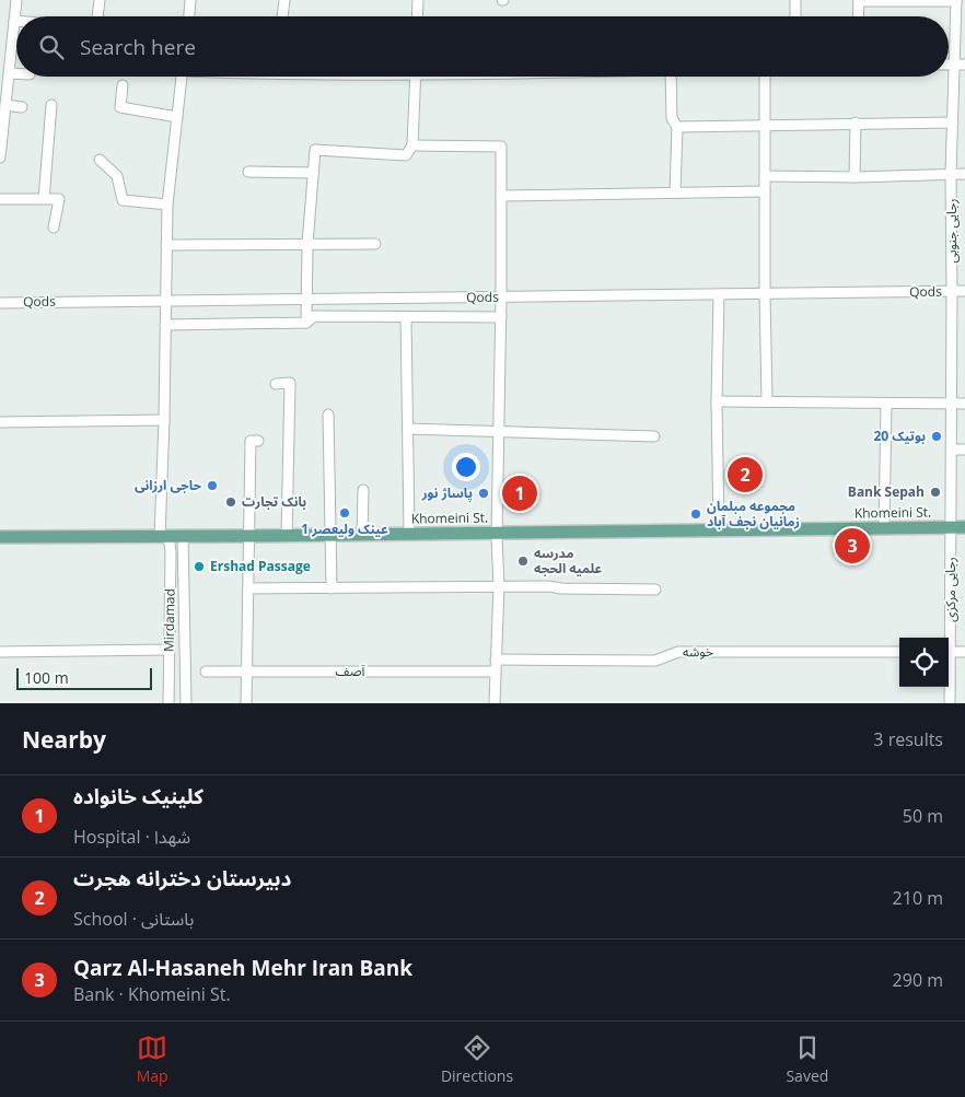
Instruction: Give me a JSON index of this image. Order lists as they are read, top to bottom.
{
  "streets": {
    "main road": ["Khomeini St."],
    "street": [
      "رجایی جنوبی",
      "Qods",
      "رجایی مرکزی",
      "Mirdamad",
      "خوشه",
      "آصف"
    ]
  },
  "crossings": [
    ["رجایی جنوبی", "Qods"],
    ["رجایی جنوبی", "Khomeini St."],
    ["رجایی جنوبی", "رجایی مرکزی"],
    ["Qods", "Mirdamad"],
    ["Khomeini St.", "رجایی مرکزی"],
    ["Khomeini St.", "Mirdamad"]
  ],
  "places": [
    "بوتیک 20",
    "حاجی ارزانی",
    "Bank Sepah",
    "پاساژ نور",
    "بانک تجارت",
    "عینک ولیعصر 1",
    "مجموعه مبلمان زمانیان نجف آباد",
    "مدرسه علمیه الحجه",
    "Ershad Passage"
  ],
  "scale_bar": "100 m",
  "page": {
    "search": "Search here",
    "pins": ["2", "1", "3"],
    "scale": "100 m",
    "heading": ["Nearby", "3 results"],
    "list": [
      {
        "mark": "1",
        "name": "کلینیک خانواده",
        "note": "Hospital · شهدا",
        "value": "50 m"
      },
      {
        "mark": "2",
        "name": "دبیرستان دخترانه هجرت",
        "note": "School · باستانی",
        "value": "210 m"
      },
      {
        "mark": "3",
        "name": "Qarz Al-Hasaneh Mehr Iran Bank",
        "note": "Bank · Khomeini St.",
        "value": "290 m"
      }
    ],
    "nav": ["Map", "Directions", "Saved"]
  }
}
